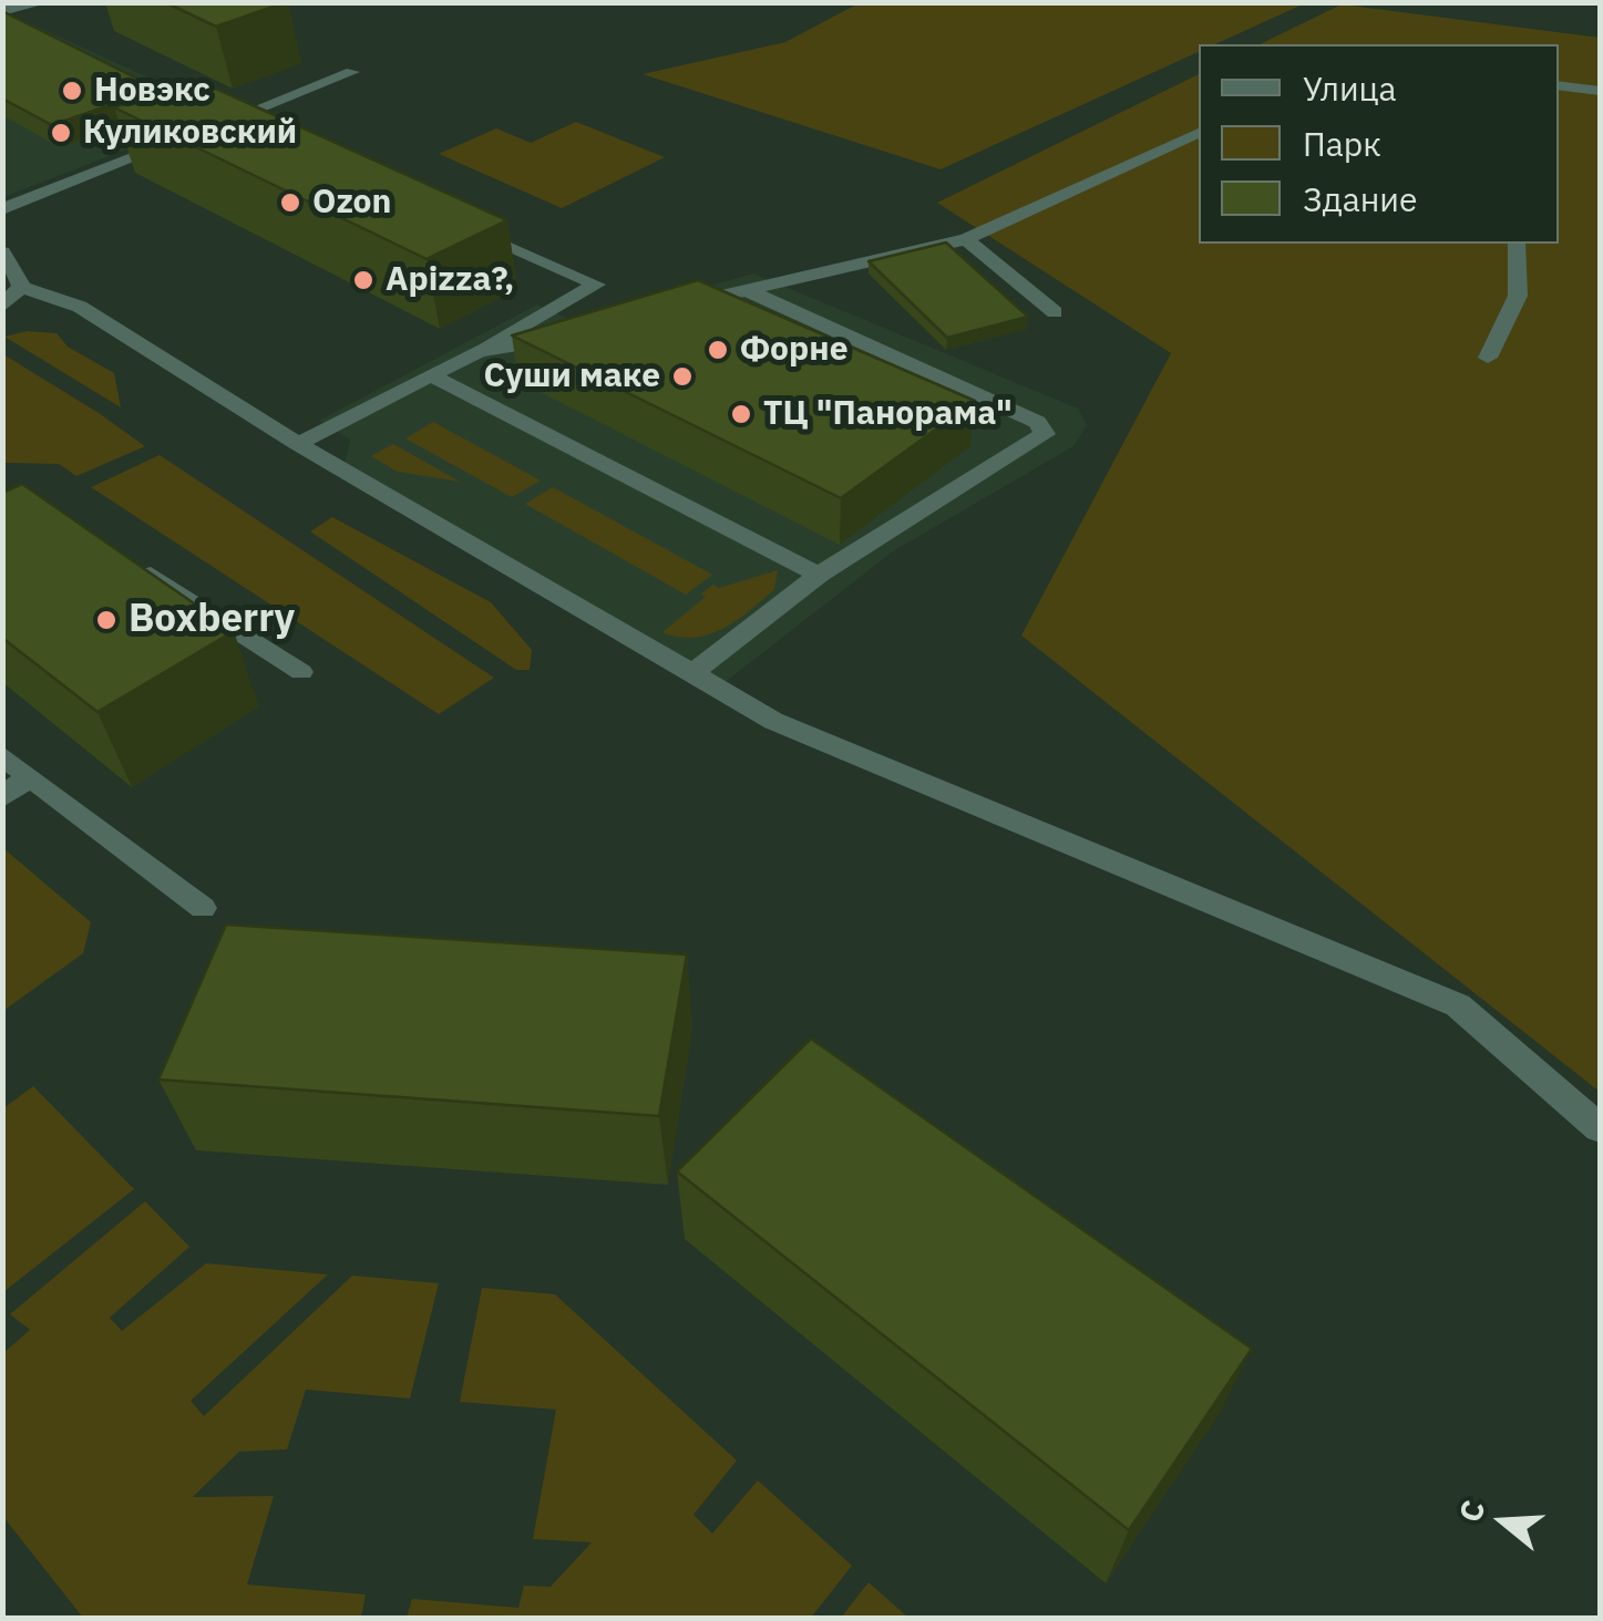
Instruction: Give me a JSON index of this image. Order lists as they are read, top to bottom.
{
  "places": [
    "Новэкс",
    "Куликовский",
    "Ozon",
    "Apizza?,",
    "Форне",
    "Суши маке",
    "ТЦ \"Панорама\"",
    "Boxberry"
  ],
  "legend": ["Улица", "Парк", "Здание"],
  "north": "left"
}
